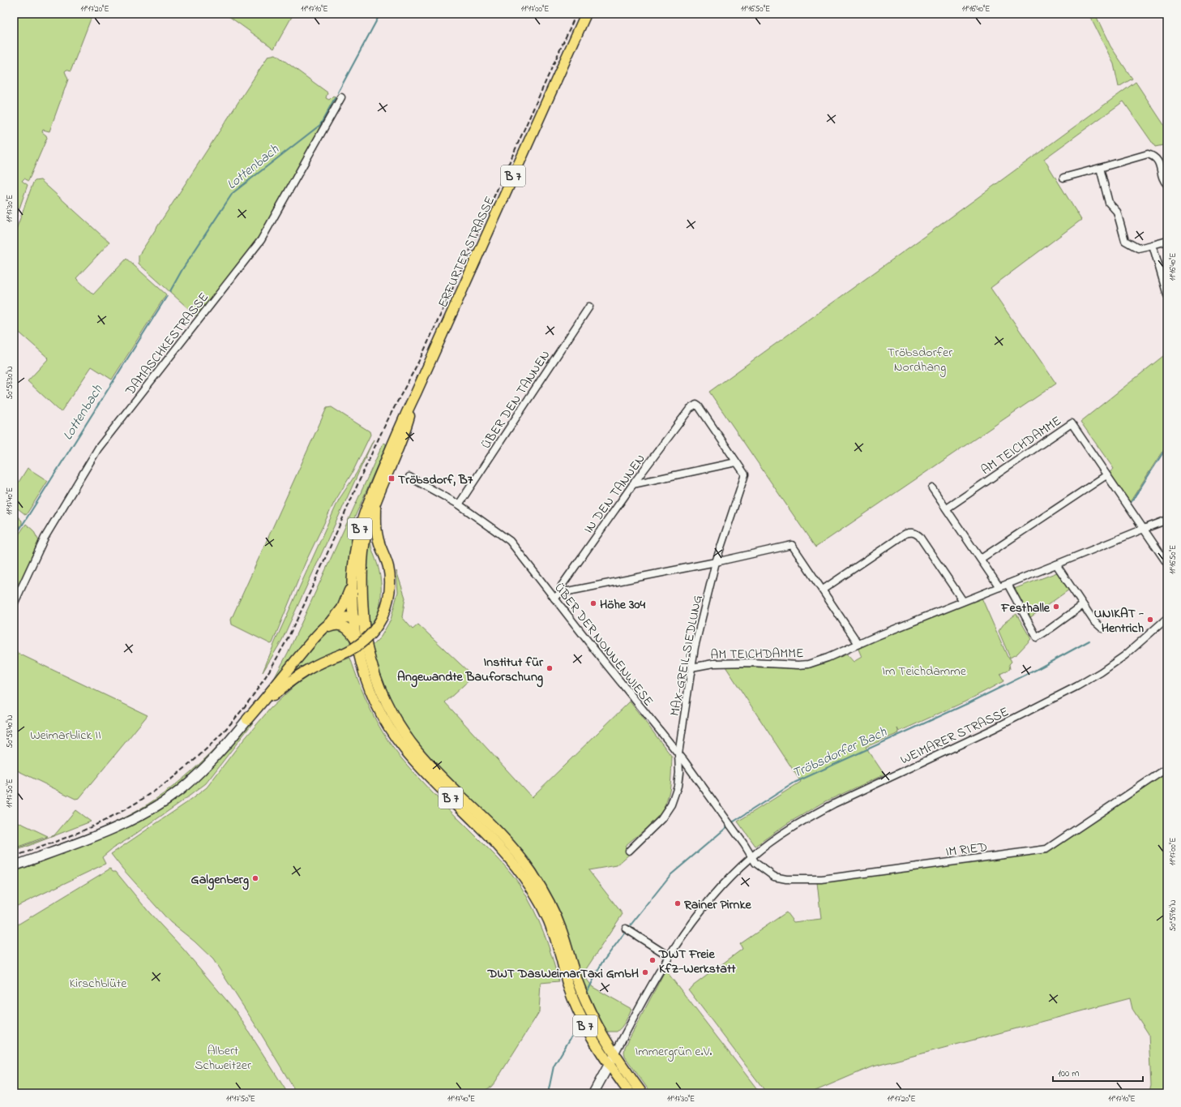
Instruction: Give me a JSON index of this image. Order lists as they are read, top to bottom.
{
  "streets": {
    "main road": ["B 7", "ERFURTER STRASSE"],
    "street": [
      "DAMASCHKESTRASSE",
      "ÜBER DEN TANNEN",
      "AM TEICHDAMME",
      "IN DEN TANNEN",
      "ÜBER DER NONNENWIESE",
      "MAX-GREIL-SIEDLUNG",
      "WEIMARER STRASSE",
      "IM RIED"
    ]
  },
  "crossings": [
    ["B 7", "ERFURTER STRASSE"],
    ["B 7", "WEIMARER STRASSE"],
    ["ÜBER DEN TANNEN", "ÜBER DER NONNENWIESE"],
    ["AM TEICHDAMME", "MAX-GREIL-SIEDLUNG"],
    ["IN DEN TANNEN", "ÜBER DER NONNENWIESE"],
    ["IN DEN TANNEN", "MAX-GREIL-SIEDLUNG"],
    ["ÜBER DER NONNENWIESE", "MAX-GREIL-SIEDLUNG"],
    ["ÜBER DER NONNENWIESE", "WEIMARER STRASSE"],
    ["ÜBER DER NONNENWIESE", "IM RIED"],
    ["WEIMARER STRASSE", "IM RIED"]
  ],
  "water": ["Lottenbach", "Tröbsdorfer Bach"],
  "parks": [
    "Tröbsdorfer Nordhang",
    "Im Teichdamme",
    "Weimarblick II",
    "Kirschblüte",
    "Albert Schweitzer",
    "Immergrün e.V."
  ],
  "places": {
    "transit": ["Tröbsdorf, B7"],
    "other": [
      "Höhe 304",
      "Festhalle",
      "UNIKAT - Hentrich",
      "Institut für Angewandte Bauforschung",
      "Galgenberg",
      "Rainer Pirnke",
      "DWT Freie KfZ-Werkstatt",
      "DWT DasWeimarTaxi GmbH"
    ]
  },
  "scale_bar": "100 m",
  "coordinates": [
    "11°17'20\"E",
    "11°17'10\"E",
    "11°17'00\"E",
    "11°16'50\"E",
    "11°16'40\"E",
    "11°17'30\"E",
    "50°58'30\"N",
    "11°17'40\"E",
    "50°58'40\"N",
    "11°17'50\"E",
    "50°59'10\"N"
  ]
}
